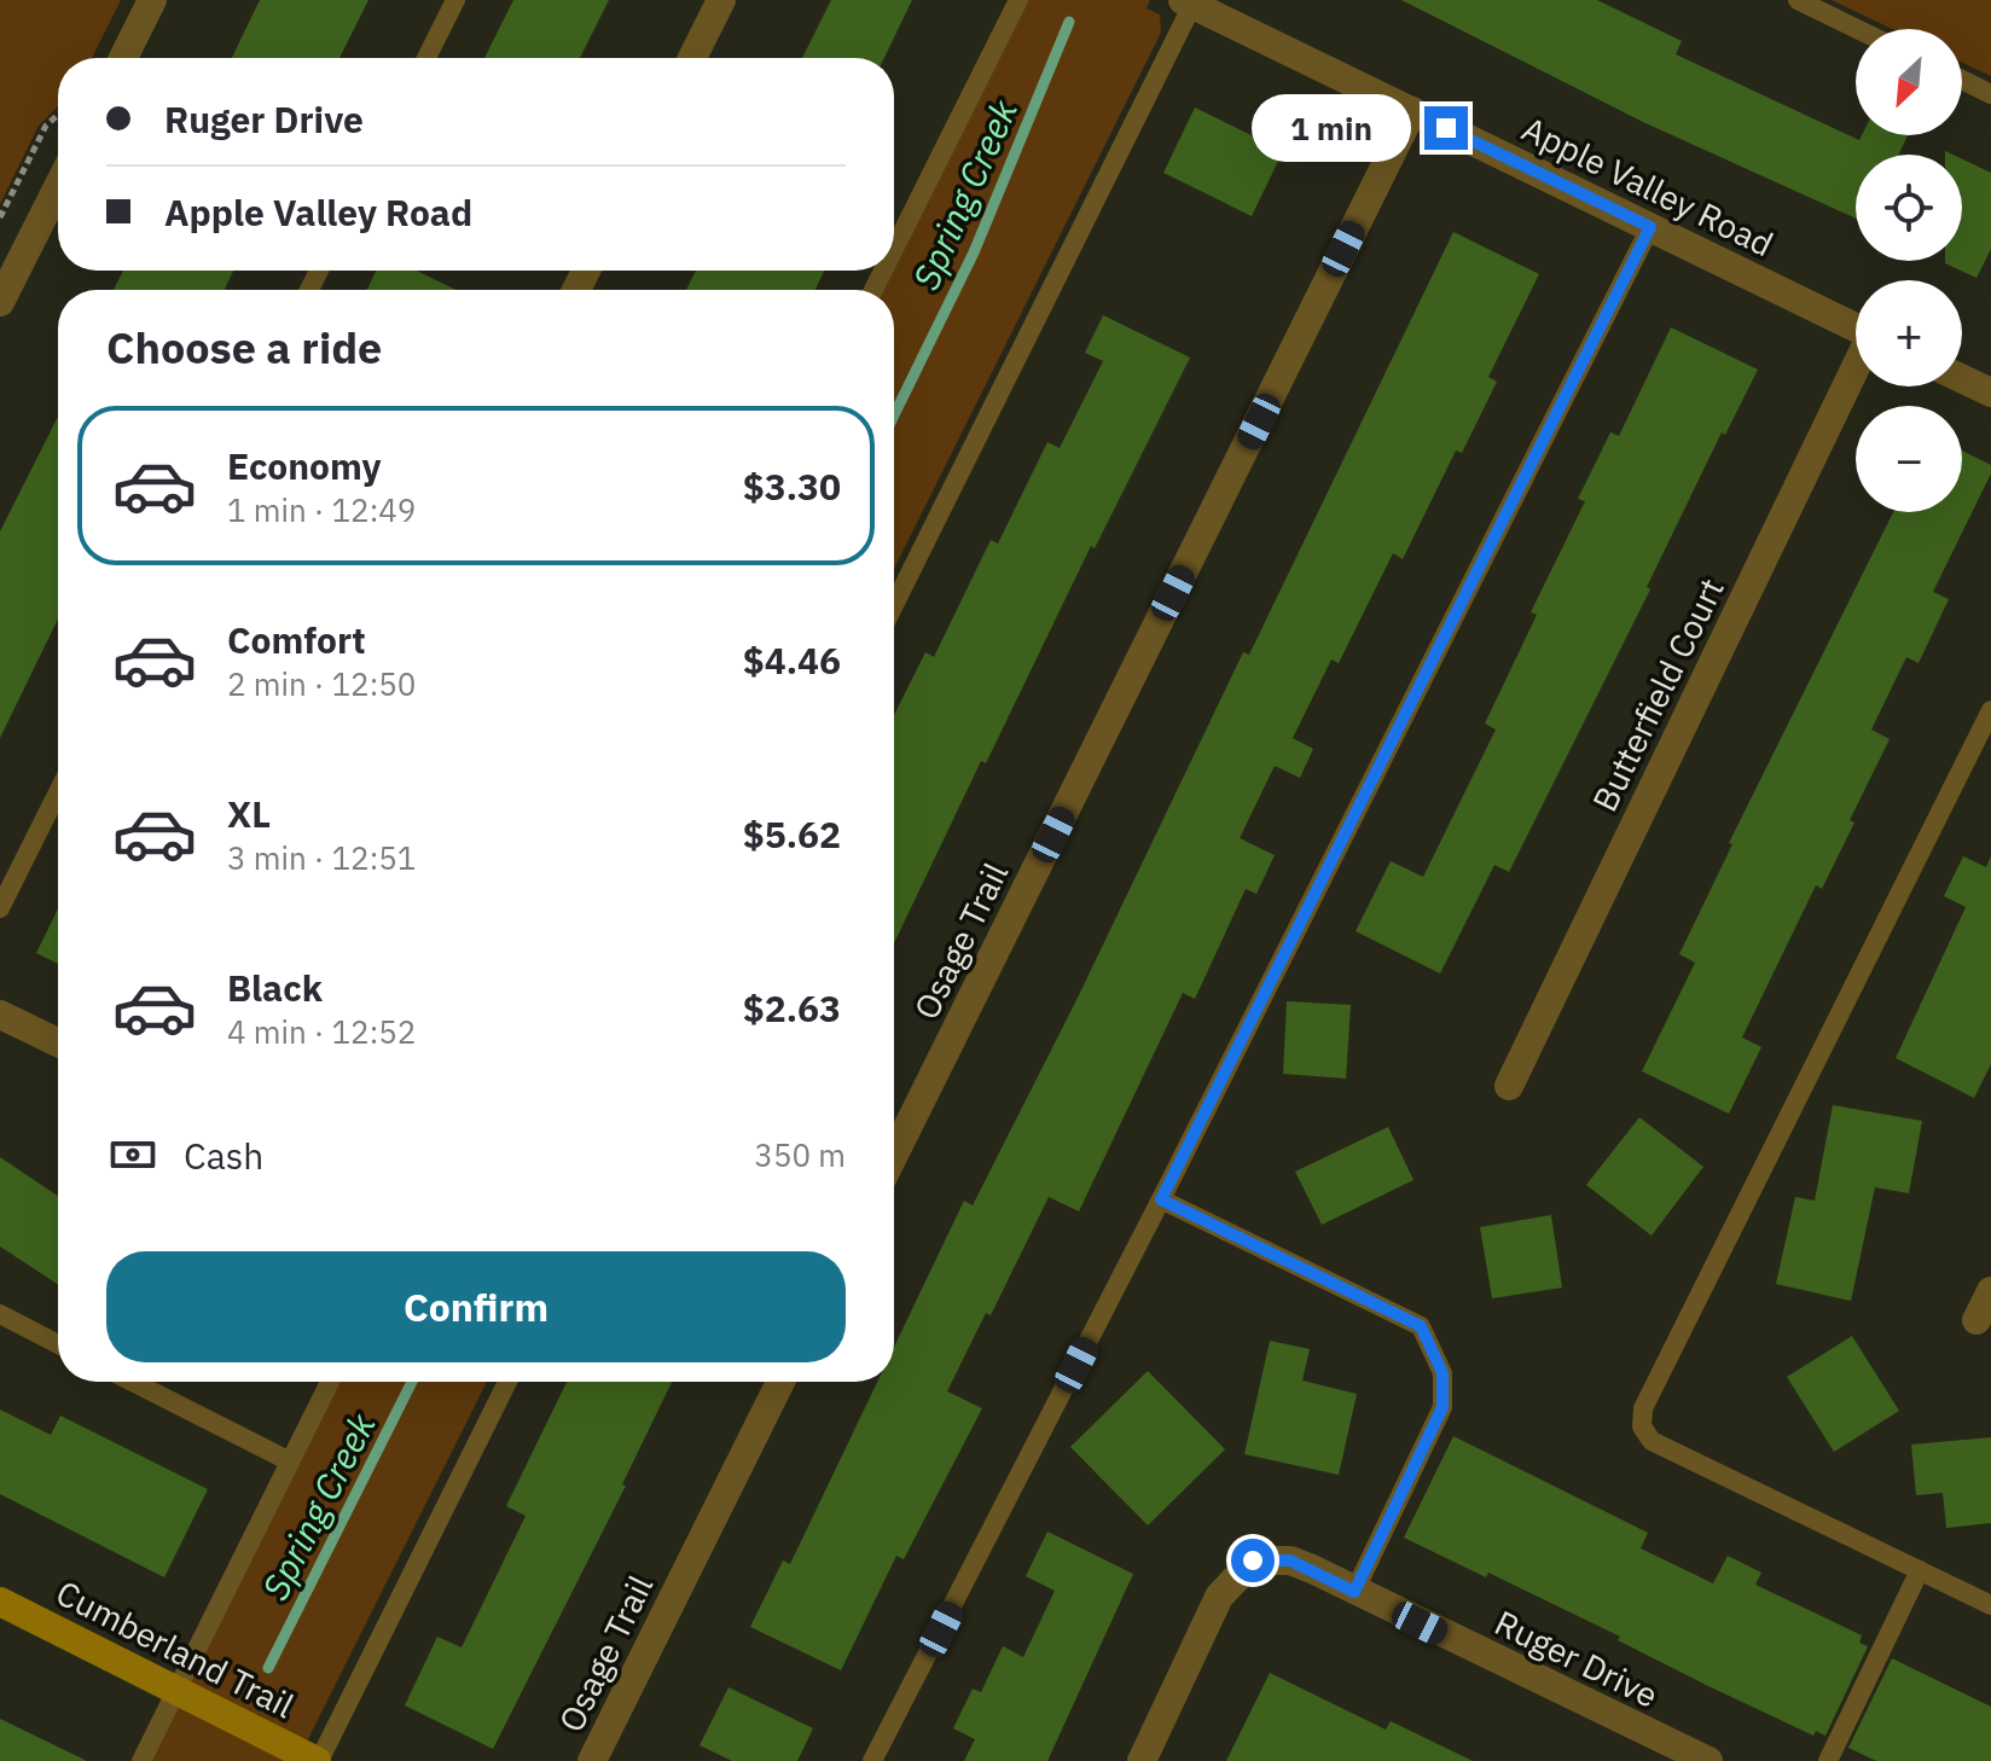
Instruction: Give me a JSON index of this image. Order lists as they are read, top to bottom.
{
  "streets": {
    "street": [
      "Apple Valley Road",
      "Butterfield Court",
      "Osage Trail",
      "Cumberland Trail",
      "Ruger Drive"
    ]
  },
  "crossings": [
    ["Apple Valley Road", "Osage Trail"]
  ],
  "water": ["Spring Creek"],
  "north": "bottom left",
  "page": {
    "map_buttons": ["+", "−"],
    "banner": ["Ruger Drive", "Apple Valley Road"],
    "bubble": "1 min",
    "heading": "Choose a ride",
    "list": [
      {
        "name": "Economy",
        "note": "1 min · 12:49",
        "value": "$3.30"
      },
      {
        "name": "Comfort",
        "note": "2 min · 12:50",
        "value": "$4.46"
      },
      {
        "name": "XL",
        "note": "3 min · 12:51",
        "value": "$5.62"
      },
      {
        "name": "Black",
        "note": "4 min · 12:52",
        "value": "$2.63"
      }
    ],
    "pay": ["Cash", "350 m"],
    "buttons": "Confirm"
  }
}
